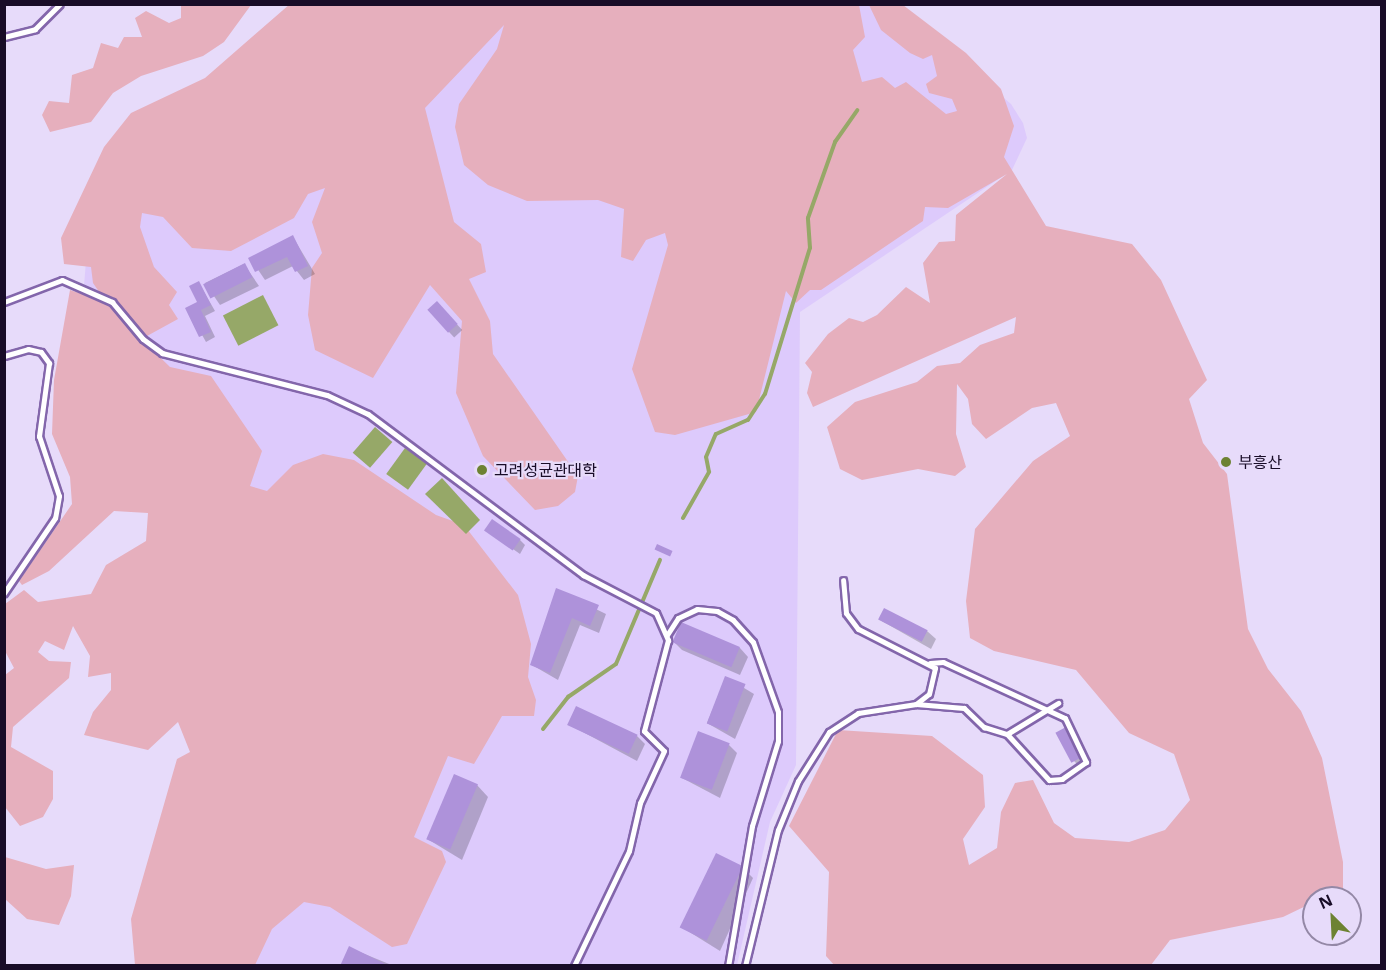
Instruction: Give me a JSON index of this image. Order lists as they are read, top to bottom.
{
  "places": ["부흥산", "고려성균관대학"],
  "north": "top left"
}
